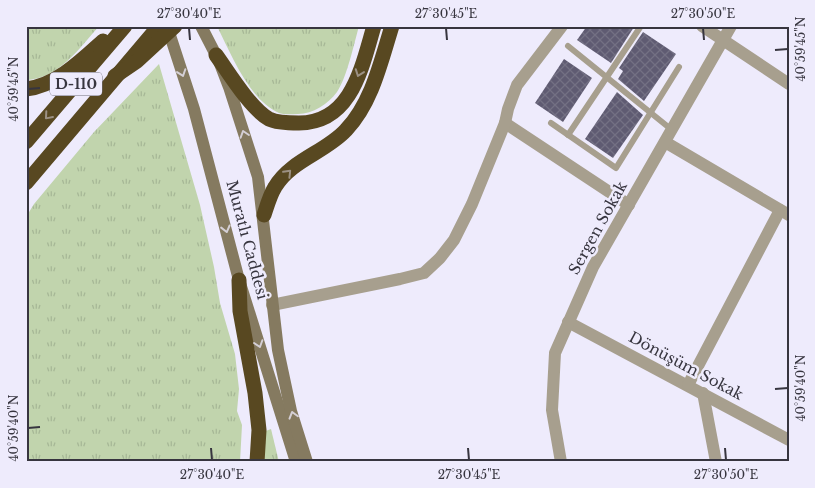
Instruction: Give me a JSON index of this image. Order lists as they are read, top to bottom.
{
  "streets": {
    "highway": ["D-110"],
    "main road": ["Muratlı Caddesi"],
    "street": ["Sergen Sokak", "Dönüşüm Sokak"]
  },
  "crossings": [
    ["Sergen Sokak", "Dönüşüm Sokak"]
  ],
  "coordinates": [
    "27°30'40\"E",
    "27°30'45\"E",
    "27°30'50\"E",
    "40°59'45\"N",
    "40°59'40\"N"
  ]
}
